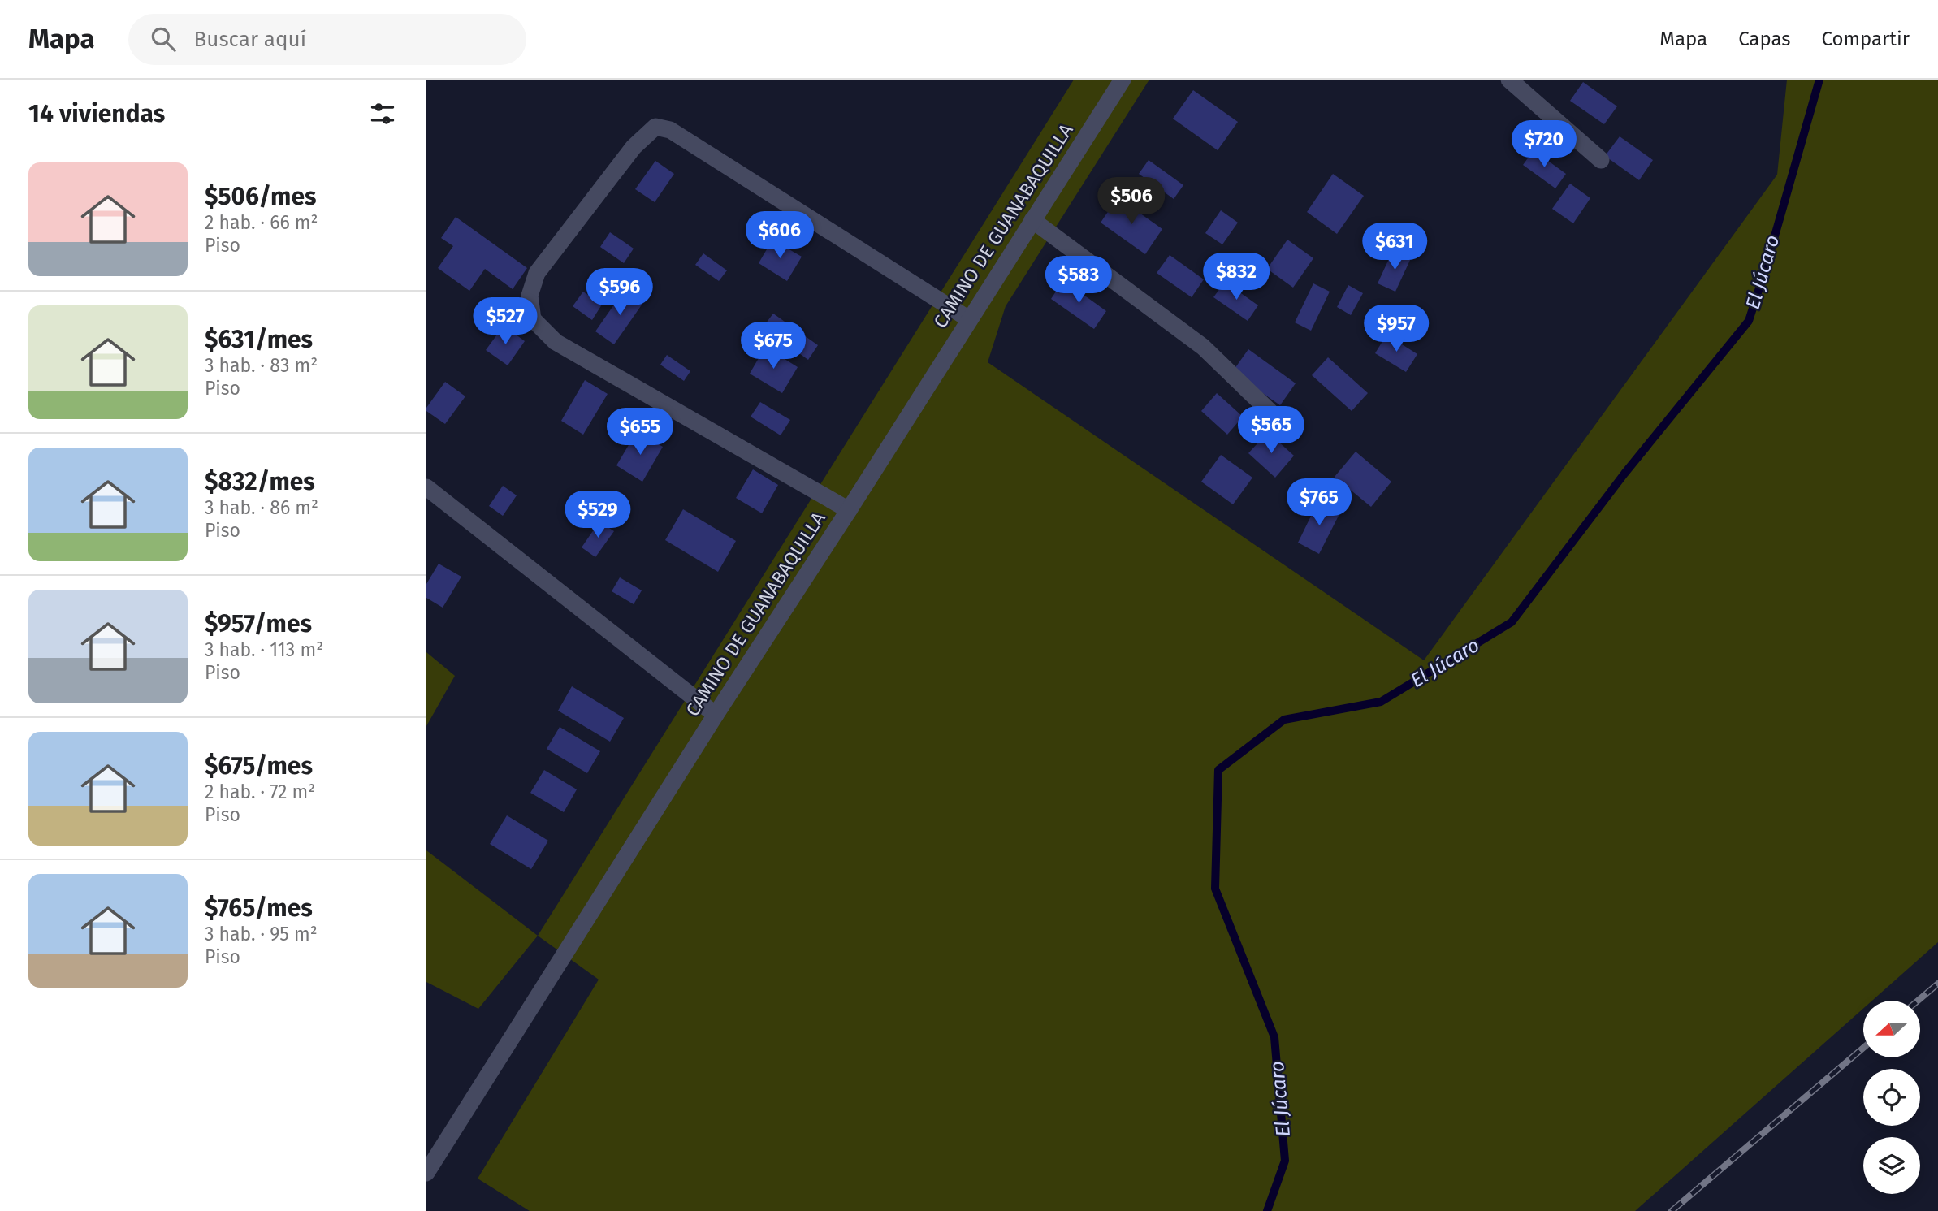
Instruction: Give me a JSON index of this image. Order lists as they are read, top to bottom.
{
  "streets": {
    "street": ["CAMINO DE GUANABAQUILLA"]
  },
  "water": ["El Júcaro"],
  "north": "left",
  "page": {
    "header": "Mapa",
    "search": "Buscar aquí",
    "nav": ["Mapa", "Capas", "Compartir"],
    "heading": "14 viviendas",
    "price": [
      "$720",
      "$506",
      "$606",
      "$631",
      "$832",
      "$583",
      "$596",
      "$527",
      "$957",
      "$675",
      "$565",
      "$655",
      "$765",
      "$529"
    ],
    "list": [
      {
        "name": "$506/mes",
        "note": "2 hab. · 66 m² · Piso"
      },
      {
        "name": "$631/mes",
        "note": "3 hab. · 83 m² · Piso"
      },
      {
        "name": "$832/mes",
        "note": "3 hab. · 86 m² · Piso"
      },
      {
        "name": "$957/mes",
        "note": "3 hab. · 113 m² · Piso"
      },
      {
        "name": "$675/mes",
        "note": "2 hab. · 72 m² · Piso"
      },
      {
        "name": "$765/mes",
        "note": "3 hab. · 95 m² · Piso"
      }
    ]
  }
}
